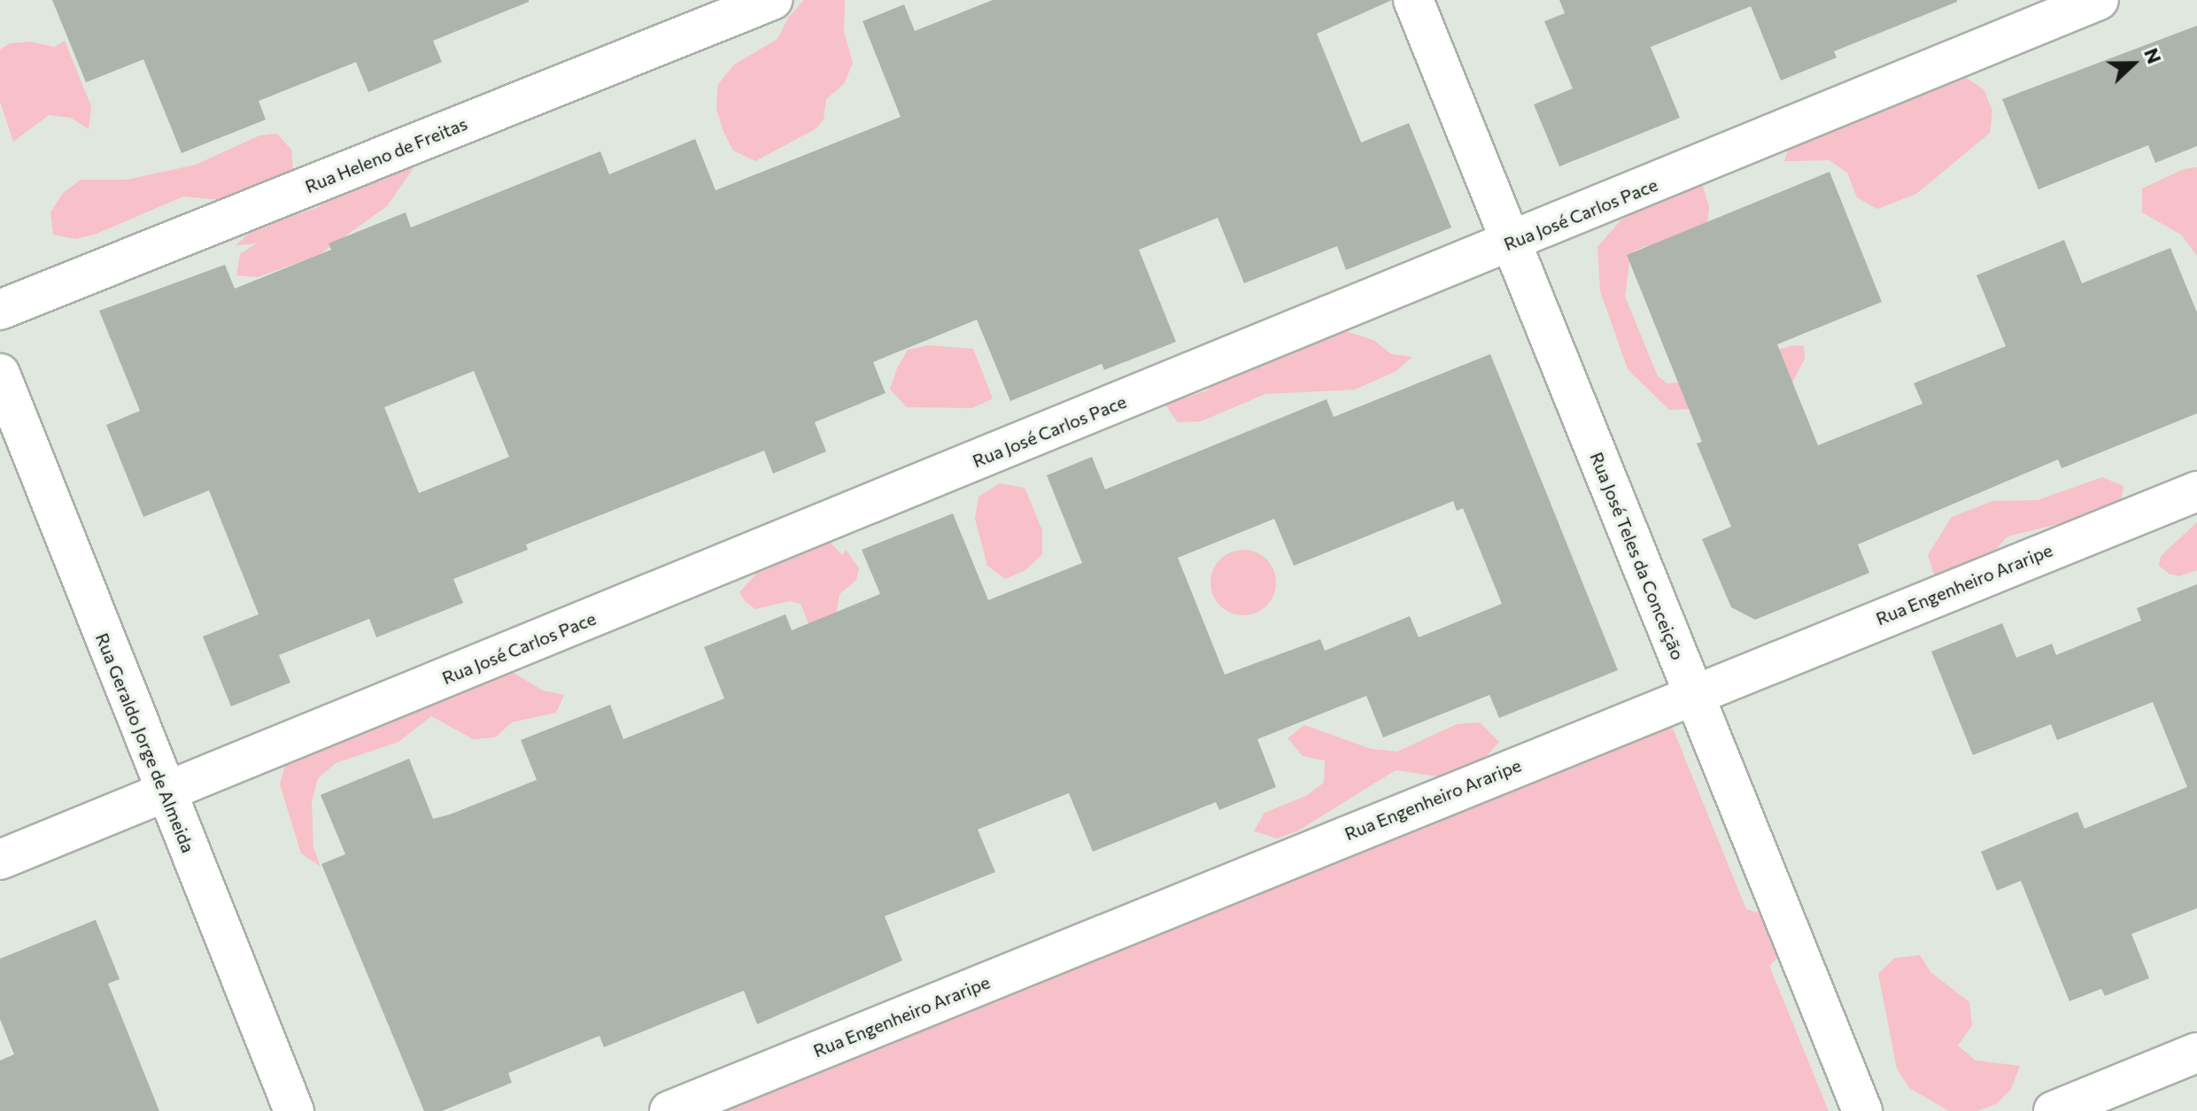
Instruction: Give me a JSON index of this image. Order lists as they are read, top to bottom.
{
  "streets": {
    "street": [
      "Rua Heleno de Freitas",
      "Rua José Carlos Pace",
      "Rua José Teles da Conceição",
      "Rua Engenheiro Araripe",
      "Rua Geraldo Jorge de Almeida"
    ]
  },
  "crossings": [
    ["Rua José Carlos Pace", "Rua José Teles da Conceição"],
    ["Rua José Carlos Pace", "Rua Geraldo Jorge de Almeida"],
    ["Rua José Teles da Conceição", "Rua Engenheiro Araripe"]
  ],
  "north": "right"
}
